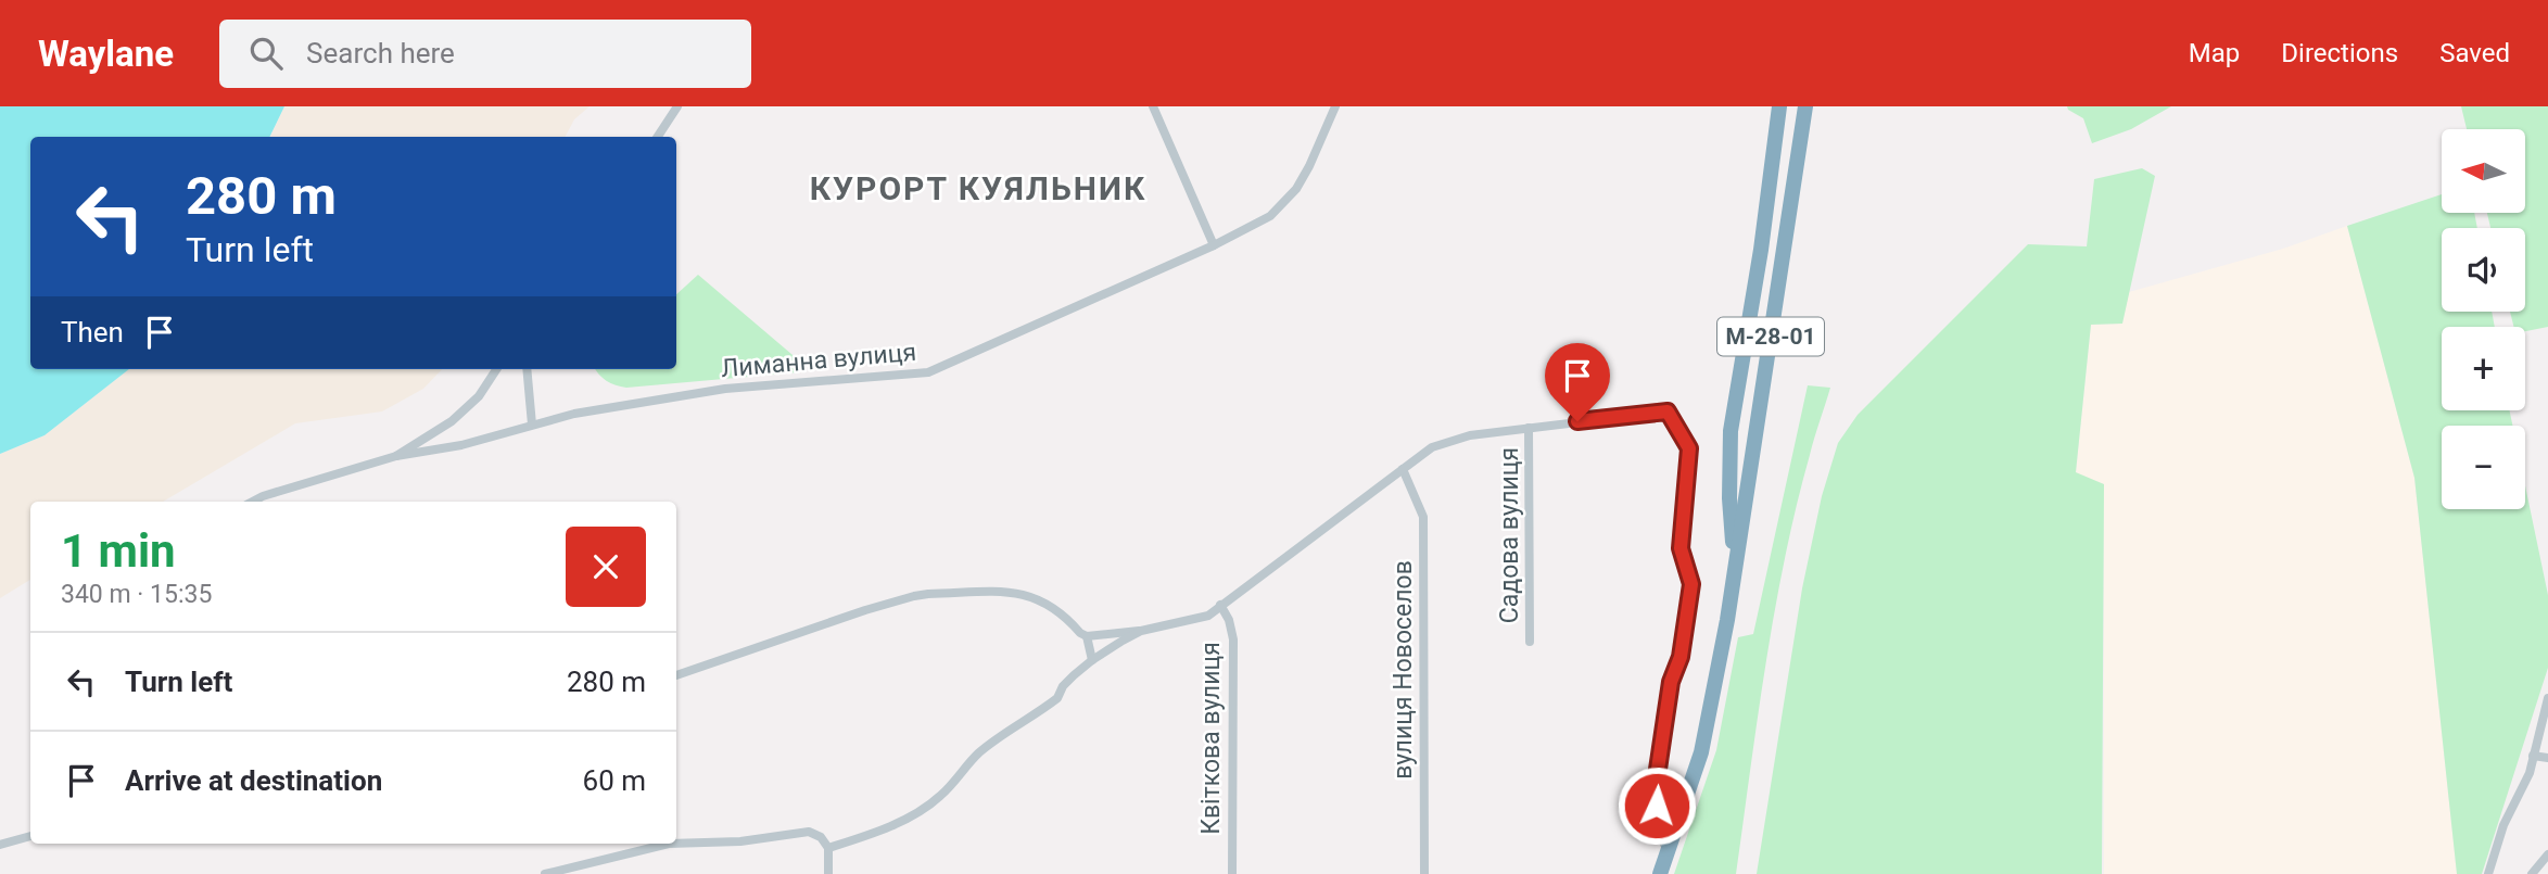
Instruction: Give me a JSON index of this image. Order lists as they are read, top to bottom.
{
  "streets": {
    "highway": ["М-28-01"],
    "street": [
      "Лиманна вулиця",
      "Садова вулиця",
      "вулиця Новоселов",
      "Квіткова вулиця"
    ]
  },
  "districts": ["КУРОРТ КУЯЛЬНИК"],
  "north": "left",
  "page": {
    "header": "Waylane",
    "search": "Search here",
    "nav": ["Map", "Directions", "Saved"],
    "map_buttons": ["+", "−"],
    "turn": ["280 m", "Turn left"],
    "then": "Then",
    "heading": ["1 min", "340 m · 15:35"],
    "list": [
      {
        "name": "Turn left",
        "value": "280 m"
      },
      {
        "name": "Arrive at destination",
        "value": "60 m"
      }
    ]
  }
}
